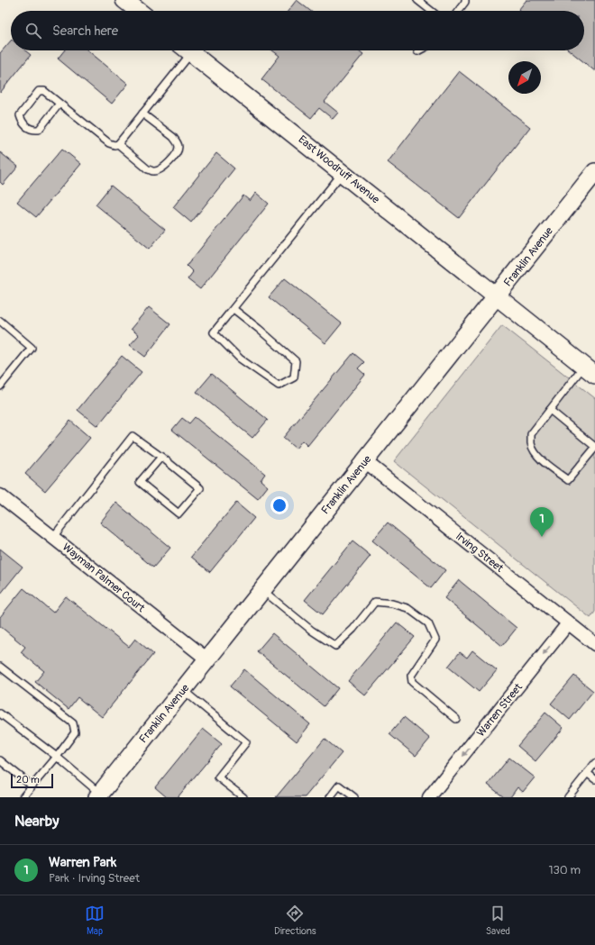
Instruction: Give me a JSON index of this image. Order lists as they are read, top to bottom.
{
  "streets": {
    "street": [
      "East Woodruff Avenue",
      "Franklin Avenue",
      "Irving Street",
      "Wayman Palmer Court",
      "Warren Street"
    ]
  },
  "crossings": [
    ["East Woodruff Avenue", "Franklin Avenue"],
    ["Franklin Avenue", "Irving Street"],
    ["Franklin Avenue", "Wayman Palmer Court"],
    ["Irving Street", "Warren Street"]
  ],
  "one_way": ["Warren Street"],
  "scale_bar": "20 m",
  "north": "bottom left",
  "page": {
    "search": "Search here",
    "pins": "1",
    "scale": "20 m",
    "heading": "Nearby",
    "list": [
      {
        "mark": "1",
        "name": "Warren Park",
        "note": "Park · Irving Street",
        "value": "130 m"
      }
    ],
    "nav": ["Map", "Directions", "Saved"]
  }
}
